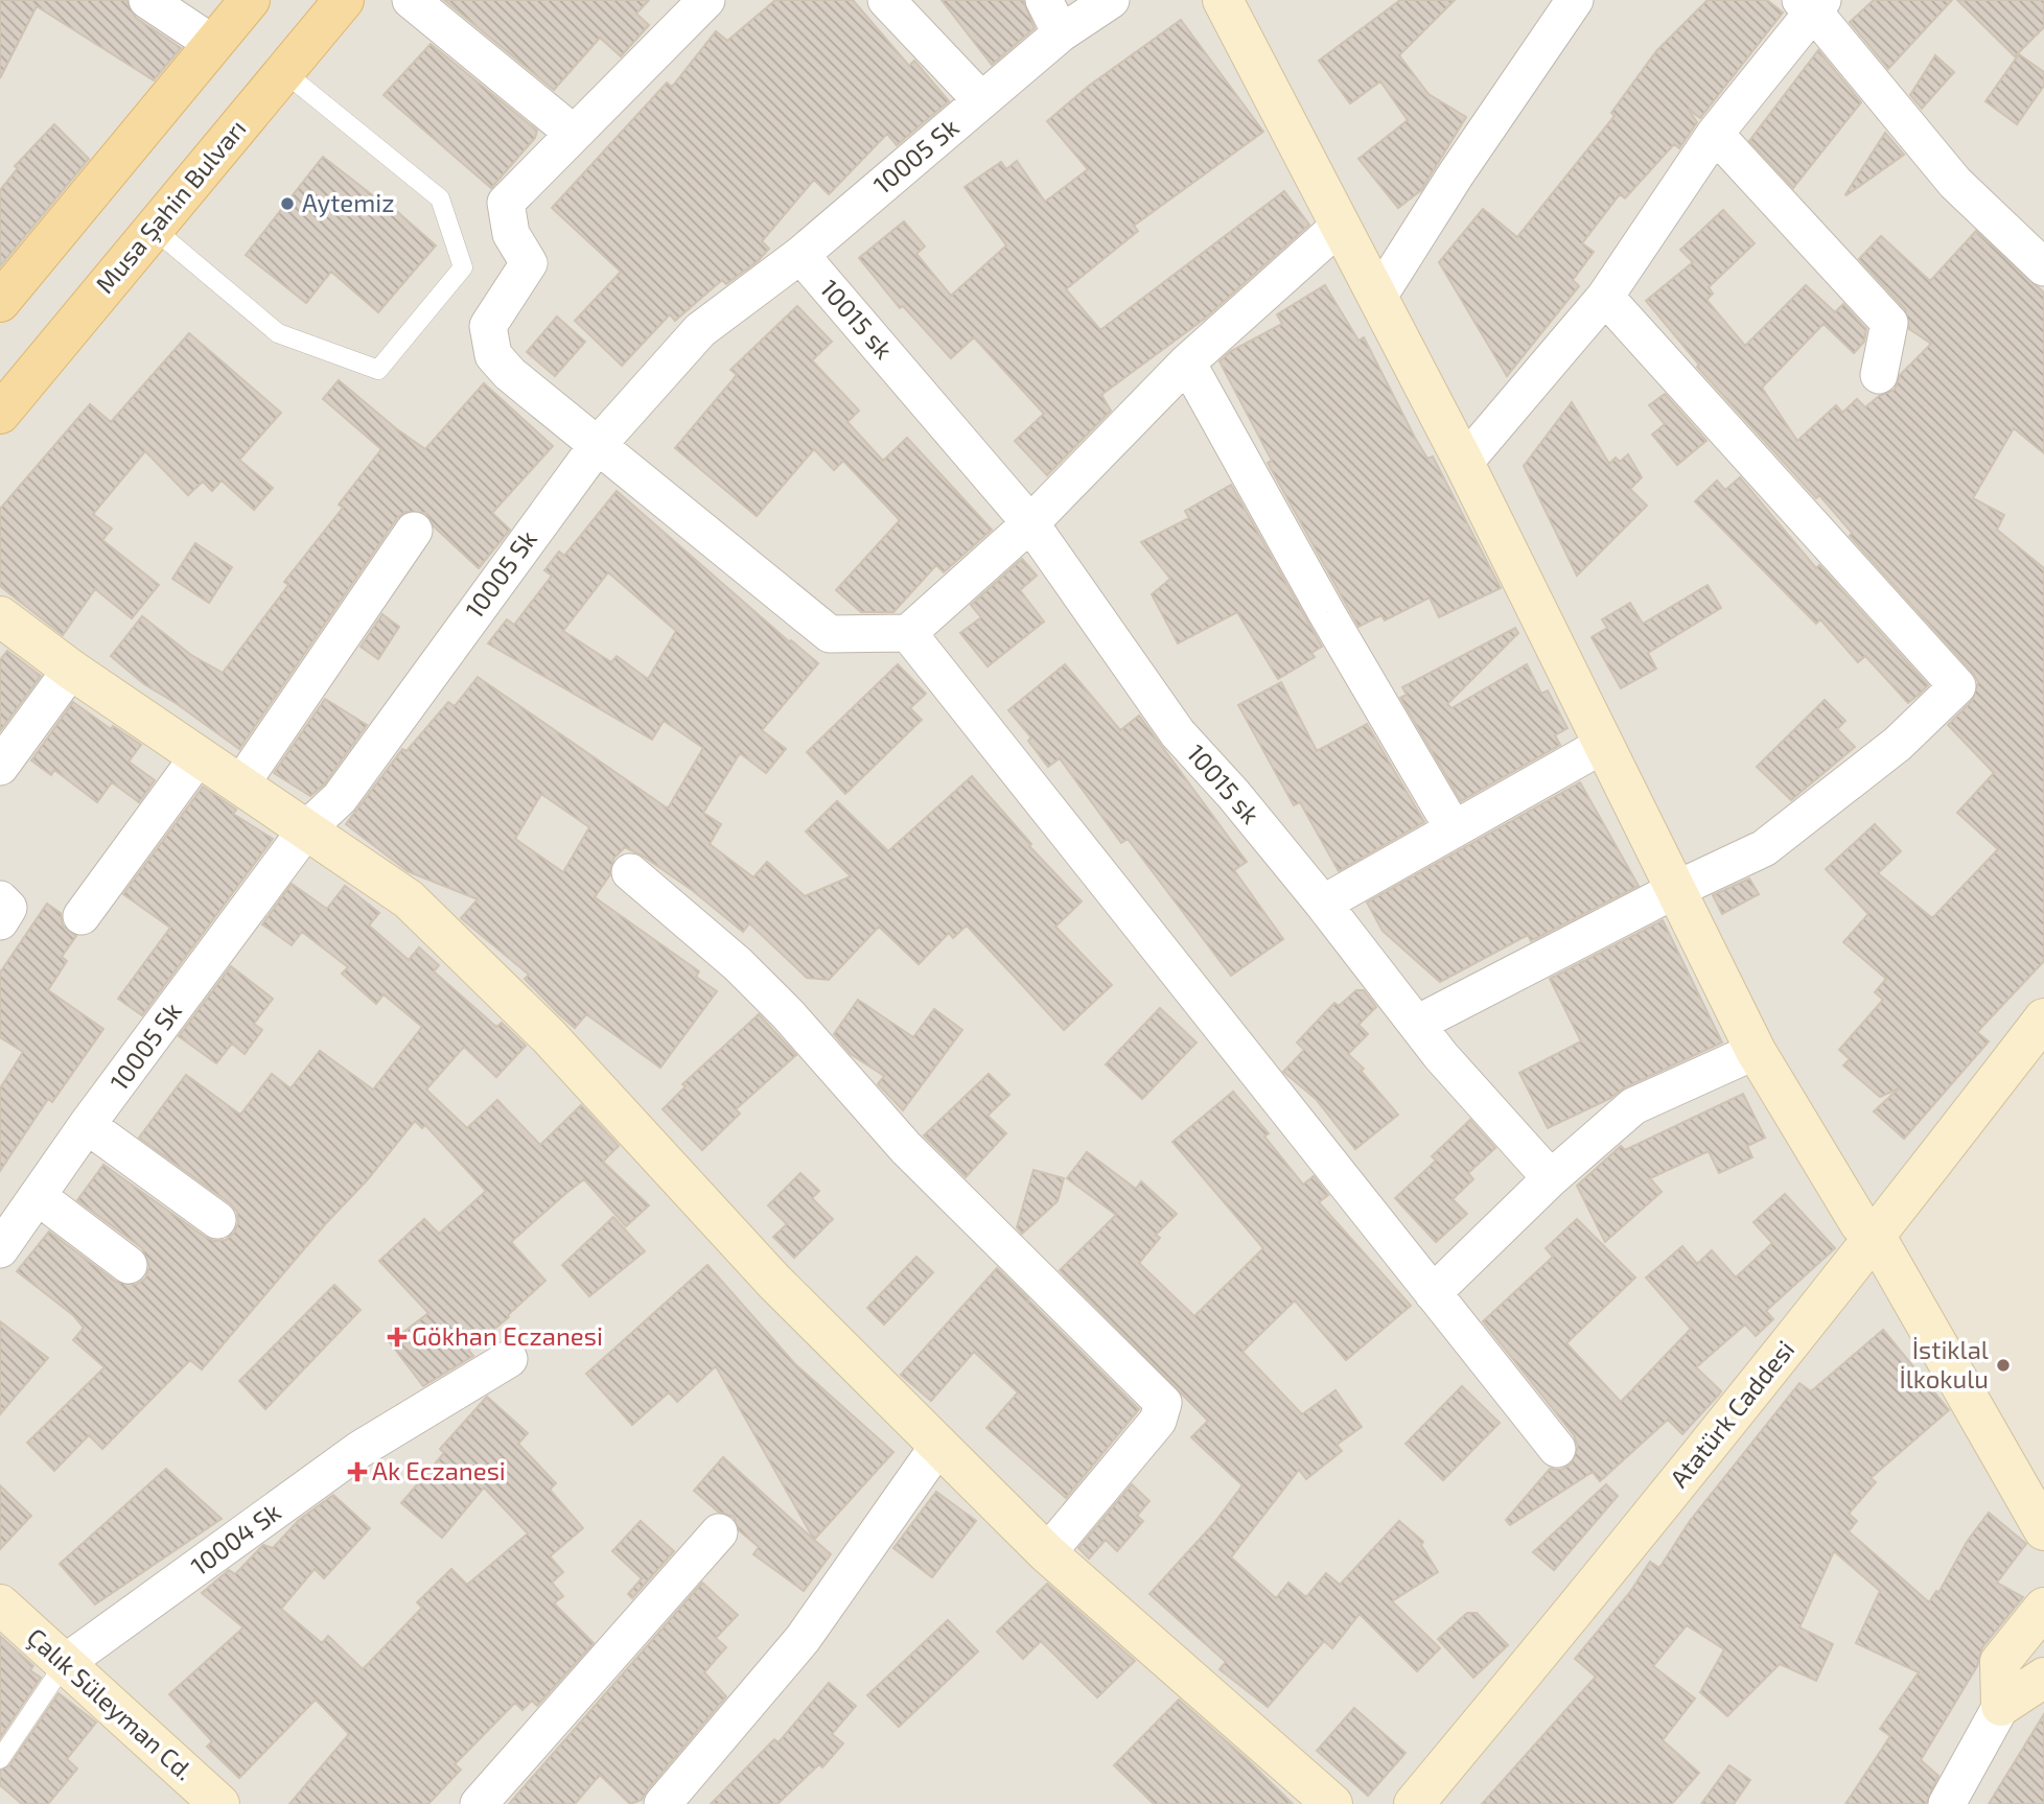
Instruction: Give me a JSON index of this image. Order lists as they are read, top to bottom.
{
  "streets": {
    "main road": ["Musa Şahin Bulvarı"],
    "street": [
      "10005 Sk",
      "10015 sk",
      "Atatürk Caddesi",
      "10004 Sk",
      "Çalık Süleyman Cd."
    ]
  },
  "crossings": [
    ["10005 Sk", "10015 sk"],
    ["10004 Sk", "Çalık Süleyman Cd."]
  ],
  "places": {
    "other": ["Aytemiz", "İstiklal İlkokulu"],
    "health": ["Gökhan Eczanesi", "Ak Eczanesi"]
  }
}
